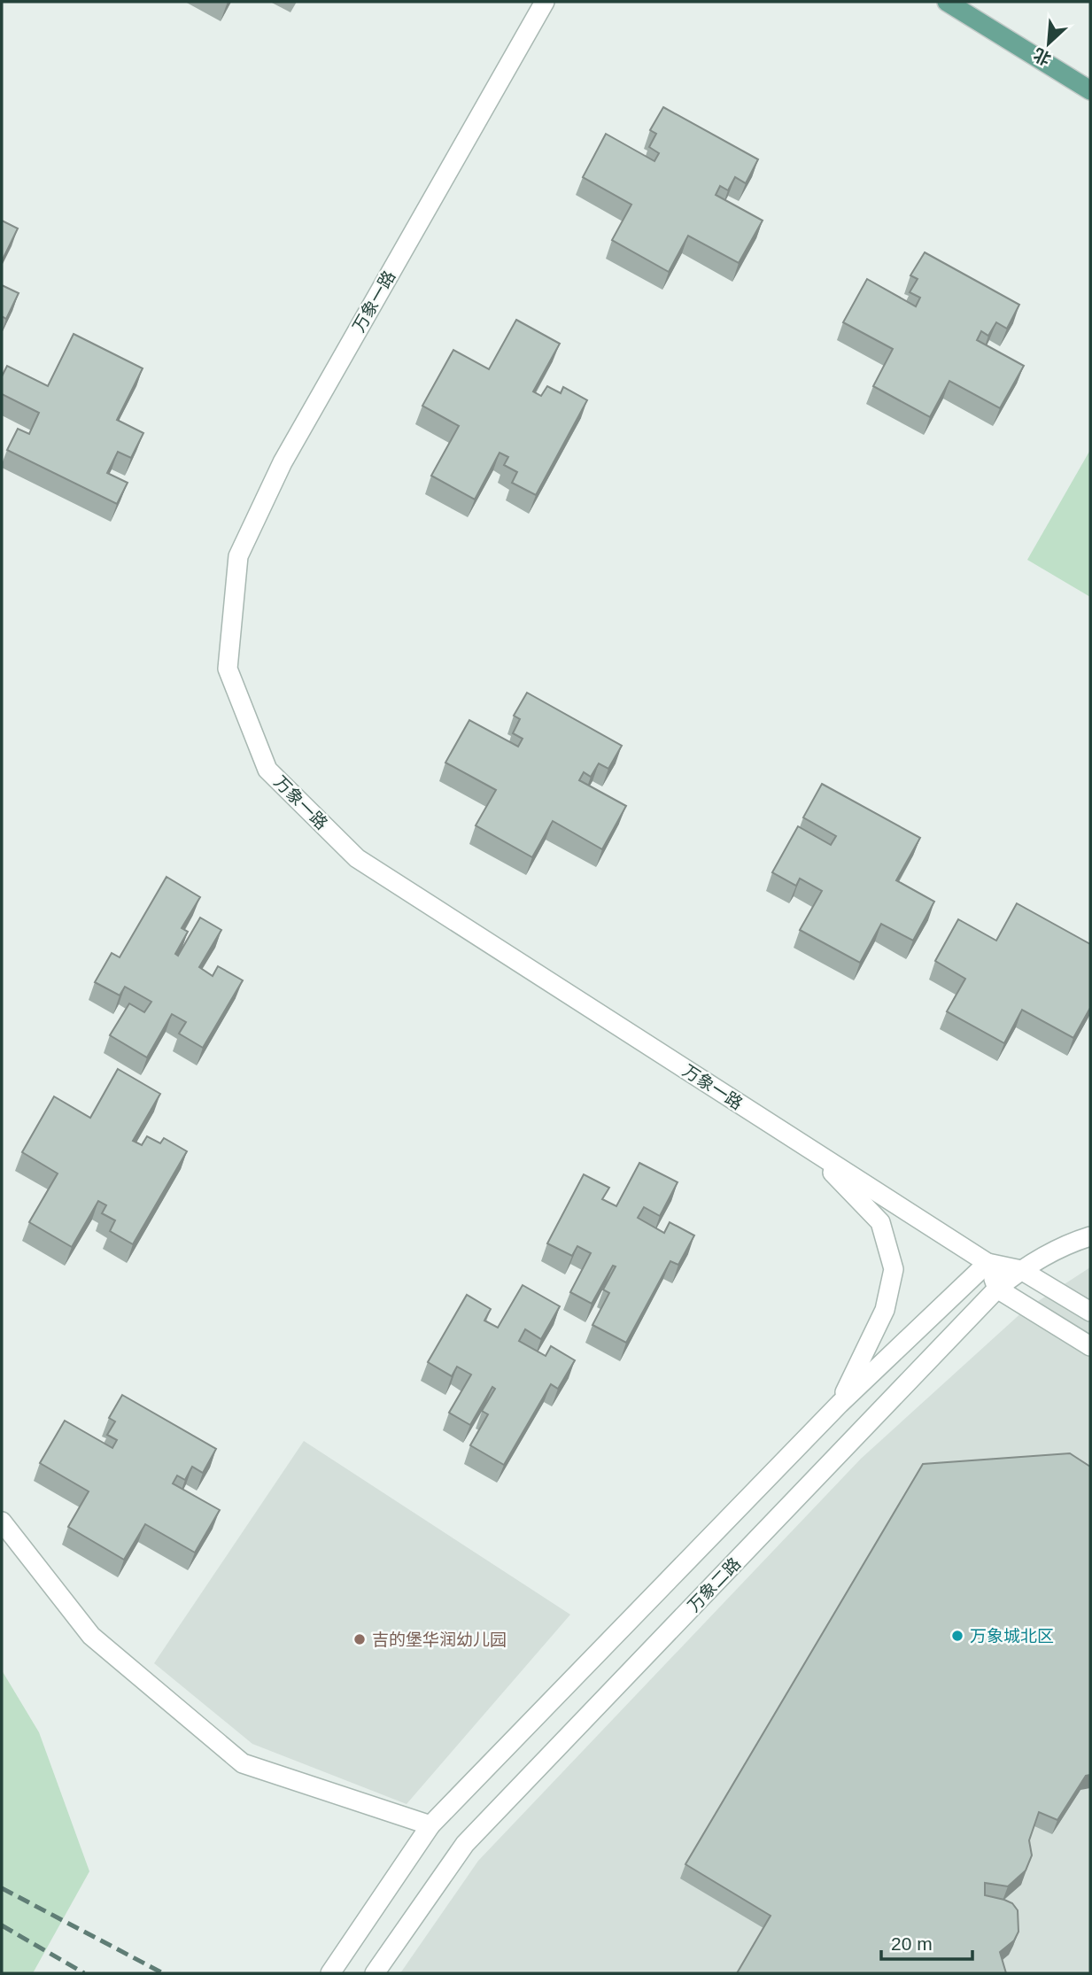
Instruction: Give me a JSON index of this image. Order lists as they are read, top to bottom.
{
  "streets": {
    "street": ["万象一路", "万象二路"]
  },
  "crossings": [
    ["万象一路", "万象二路"]
  ],
  "places": ["万象城北区", "吉的堡华润幼儿园"],
  "scale_bar": "20 m",
  "north": "bottom left"
}
